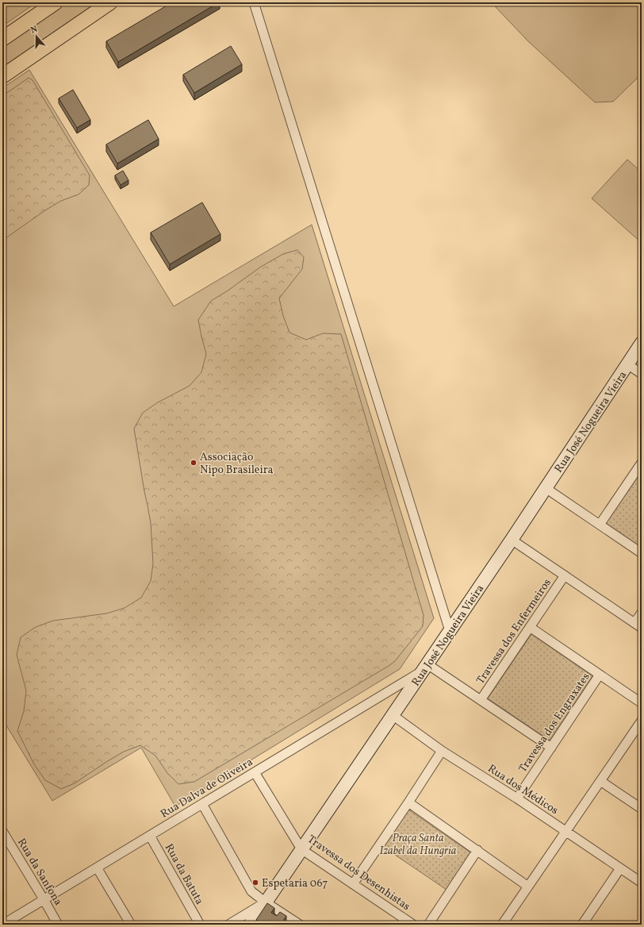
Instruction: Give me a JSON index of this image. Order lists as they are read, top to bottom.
{
  "streets": {
    "street": [
      "Rua José Nogueira Vieira",
      "Travessa dos Enfermeiros",
      "Travessa dos Engraxates",
      "Rua Dalva de Oliveira",
      "Rua dos Médicos",
      "Rua da Sanfona",
      "Travessa dos Desenhistas",
      "Rua da Batuta"
    ]
  },
  "crossings": [
    ["Rua José Nogueira Vieira", "Rua Dalva de Oliveira"],
    ["Rua José Nogueira Vieira", "Rua dos Médicos"],
    ["Rua José Nogueira Vieira", "Travessa dos Desenhistas"],
    ["Travessa dos Engraxates", "Rua dos Médicos"],
    ["Rua Dalva de Oliveira", "Rua da Sanfona"],
    ["Rua Dalva de Oliveira", "Travessa dos Desenhistas"],
    ["Rua Dalva de Oliveira", "Rua da Batuta"]
  ],
  "parks": ["Praça Santa Izabel da Hungria"],
  "places": ["Associação Nipo Brasileira", "Espetaria 067"],
  "north": "top"
}
